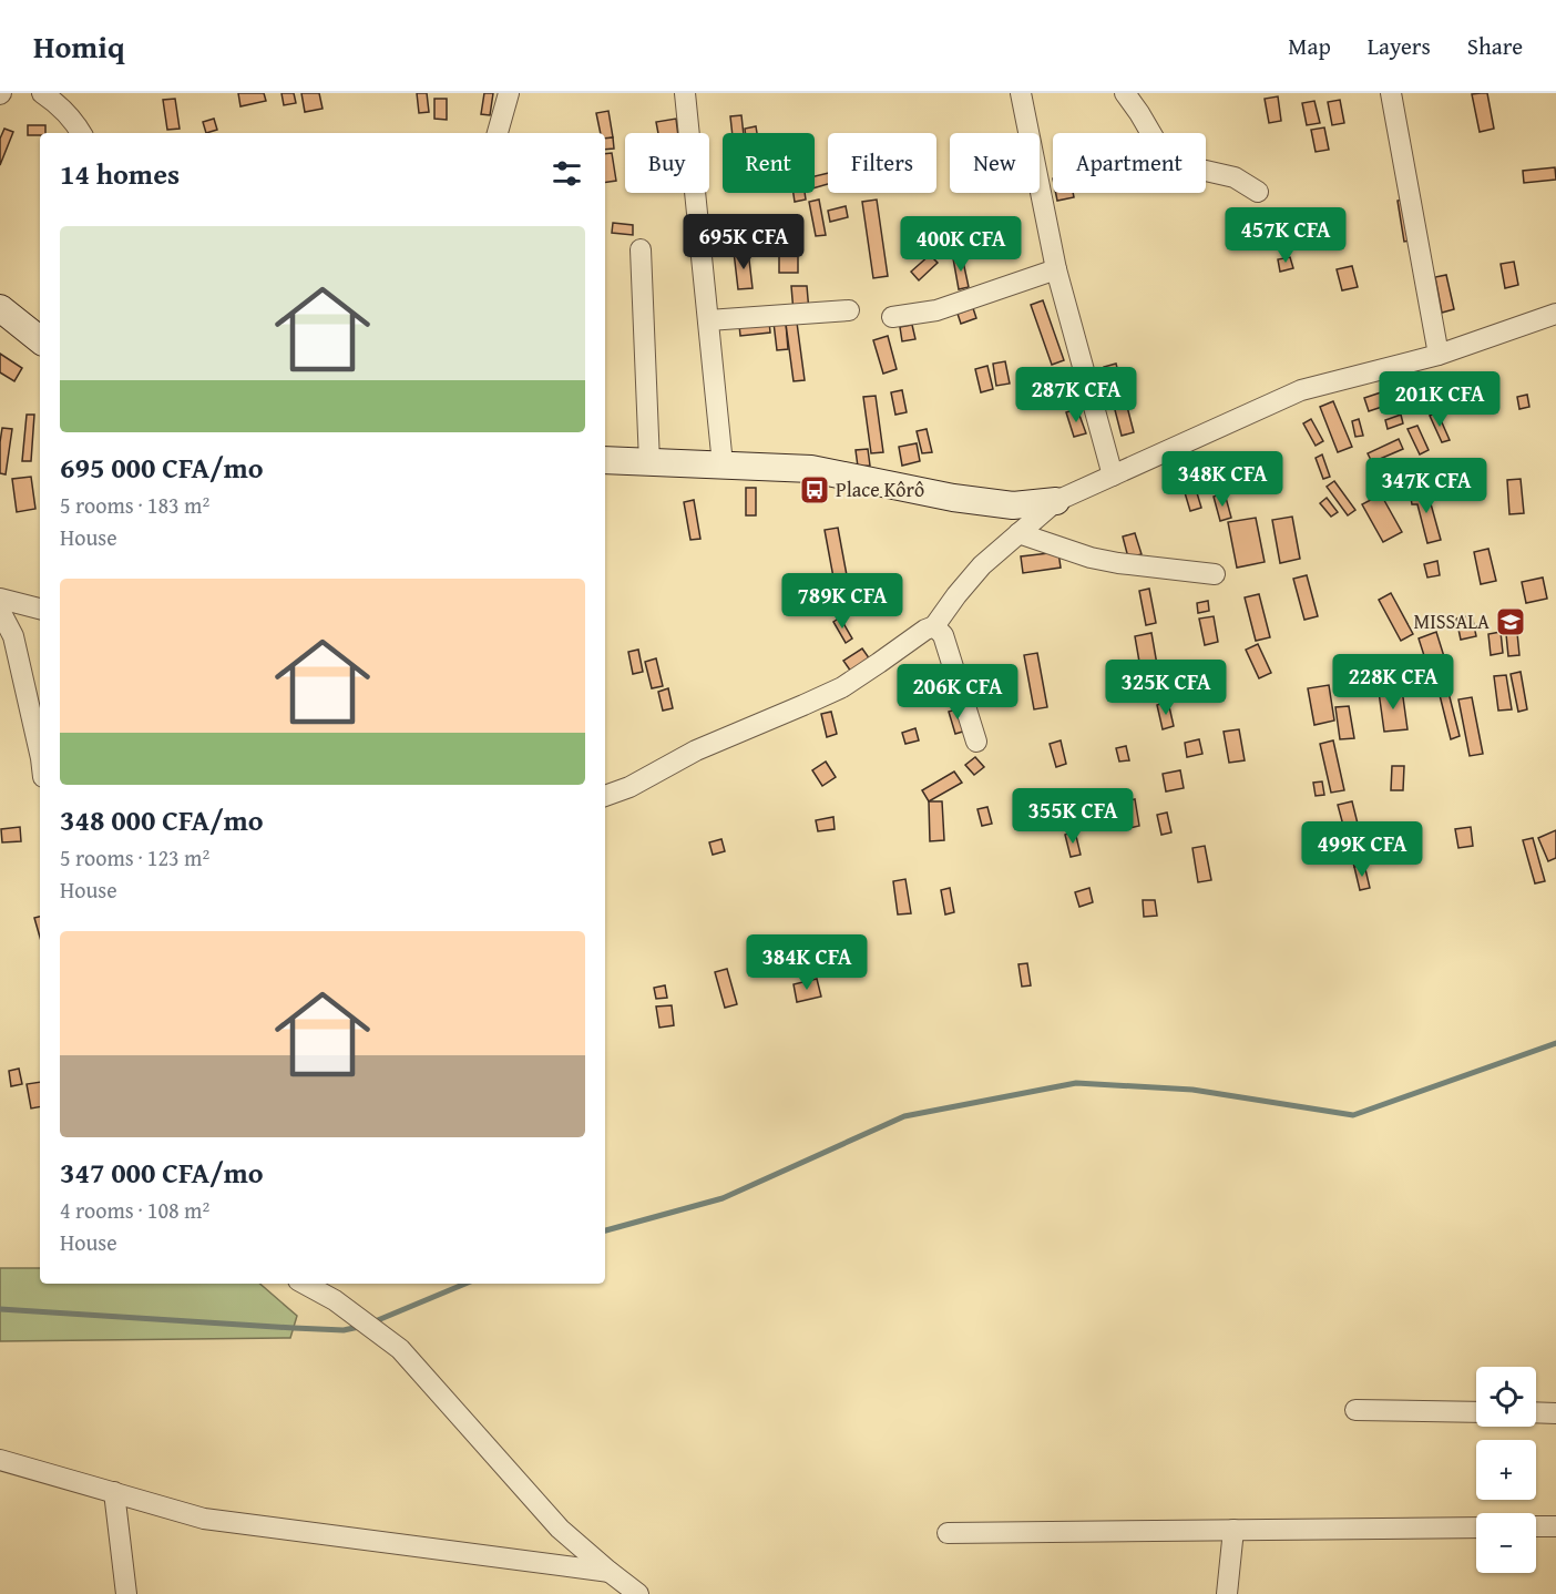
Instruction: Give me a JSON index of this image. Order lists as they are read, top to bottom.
{
  "places": {
    "bus stop": ["Place Kôrô"],
    "school or university": ["MISSALA"]
  },
  "page": {
    "header": "Homiq",
    "nav": ["Map", "Layers", "Share"],
    "chip": [
      "Buy",
      "Rent",
      "Filters",
      "New",
      "Apartment"
    ],
    "heading": "14 homes",
    "price": [
      "457K CFA",
      "695K CFA",
      "400K CFA",
      "287K CFA",
      "201K CFA",
      "348K CFA",
      "347K CFA",
      "789K CFA",
      "228K CFA",
      "325K CFA",
      "206K CFA",
      "355K CFA",
      "499K CFA",
      "384K CFA"
    ],
    "list": [
      {
        "name": "695 000 CFA/mo",
        "note": "5 rooms · 183 m² · House"
      },
      {
        "name": "348 000 CFA/mo",
        "note": "5 rooms · 123 m² · House"
      },
      {
        "name": "347 000 CFA/mo",
        "note": "4 rooms · 108 m² · House"
      }
    ],
    "map_buttons": ["+", "−"]
  }
}
